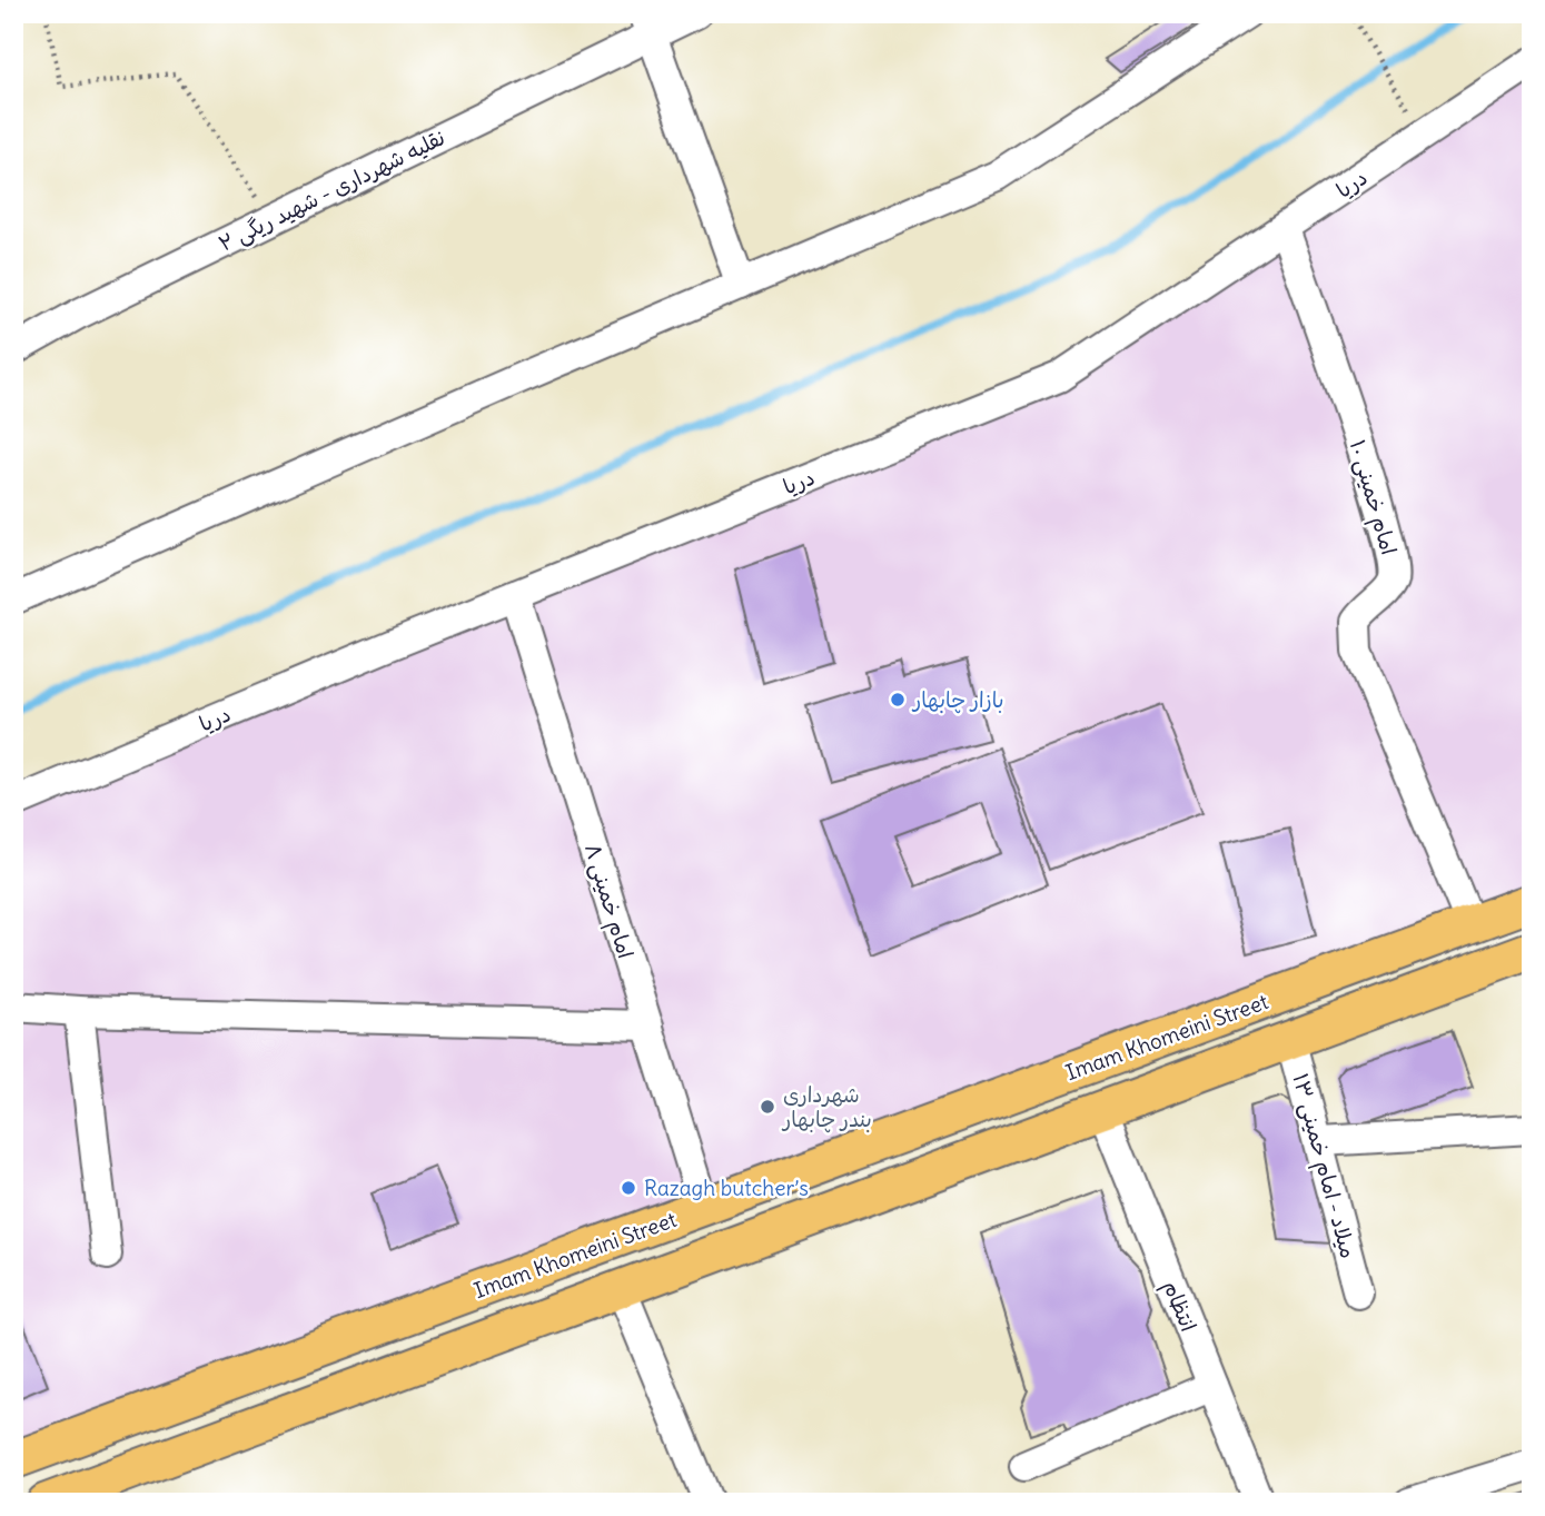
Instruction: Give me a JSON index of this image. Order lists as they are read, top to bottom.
{
  "streets": {
    "main road": ["Imam Khomeini Street"],
    "street": [
      "دریا",
      "نقلیه شهرداری - شهید ریگی ۲",
      "امام خمینی ۱۰",
      "امام خمینی ۸",
      "میلاد - امام خمینی ۱۳",
      "انتظام"
    ]
  },
  "crossings": [
    ["دریا", "امام خمینی ۱۰"],
    ["دریا", "امام خمینی ۸"],
    ["امام خمینی ۱۰", "Imam Khomeini Street"],
    ["امام خمینی ۸", "Imam Khomeini Street"],
    ["Imam Khomeini Street", "میلاد - امام خمینی ۱۳"],
    ["Imam Khomeini Street", "انتظام"]
  ],
  "places": ["بازار چابهار", "شهرداری بندر چابهار", "Razagh butcher’s"]
}
